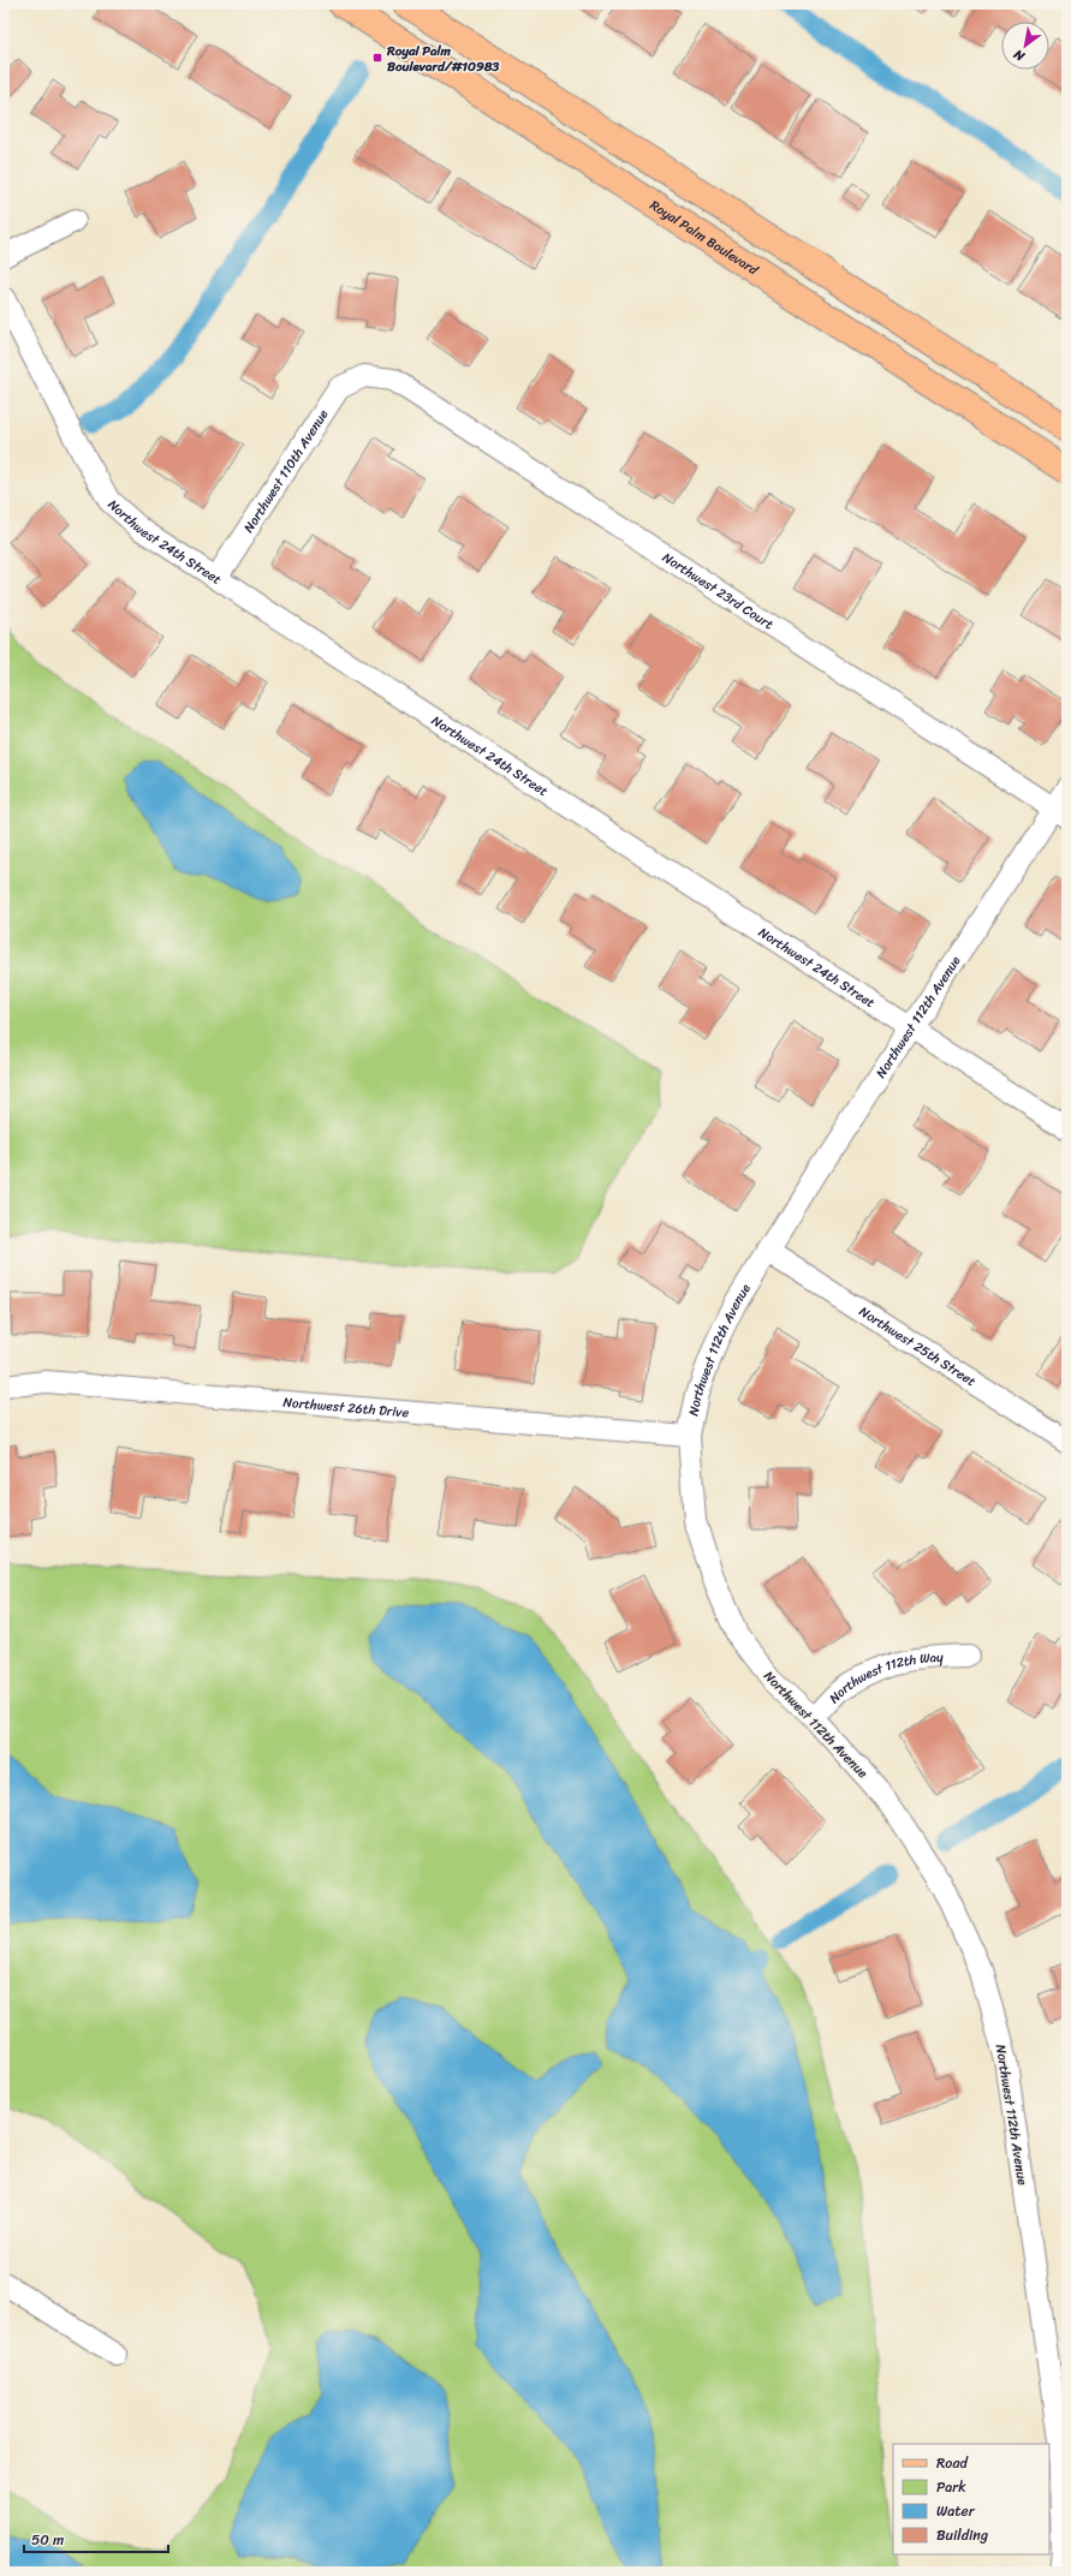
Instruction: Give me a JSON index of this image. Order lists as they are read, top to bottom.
{
  "streets": {
    "main road": ["Royal Palm Boulevard"],
    "street": [
      "Northwest 110th Avenue",
      "Northwest 24th Street",
      "Northwest 23rd Court",
      "Northwest 112th Avenue",
      "Northwest 25th Street",
      "Northwest 26th Drive",
      "Northwest 112th Way"
    ]
  },
  "crossings": [
    ["Northwest 110th Avenue", "Northwest 24th Street"],
    ["Northwest 110th Avenue", "Northwest 23rd Court"],
    ["Northwest 24th Street", "Northwest 112th Avenue"],
    ["Northwest 23rd Court", "Northwest 112th Avenue"],
    ["Northwest 112th Avenue", "Northwest 25th Street"],
    ["Northwest 112th Avenue", "Northwest 26th Drive"],
    ["Northwest 112th Avenue", "Northwest 112th Way"]
  ],
  "places": {
    "transit": ["Royal Palm Boulevard/#10983"]
  },
  "legend": [
    "Road",
    "Park",
    "Water",
    "Building"
  ],
  "scale_bar": "50 m",
  "north": "bottom left"
}
